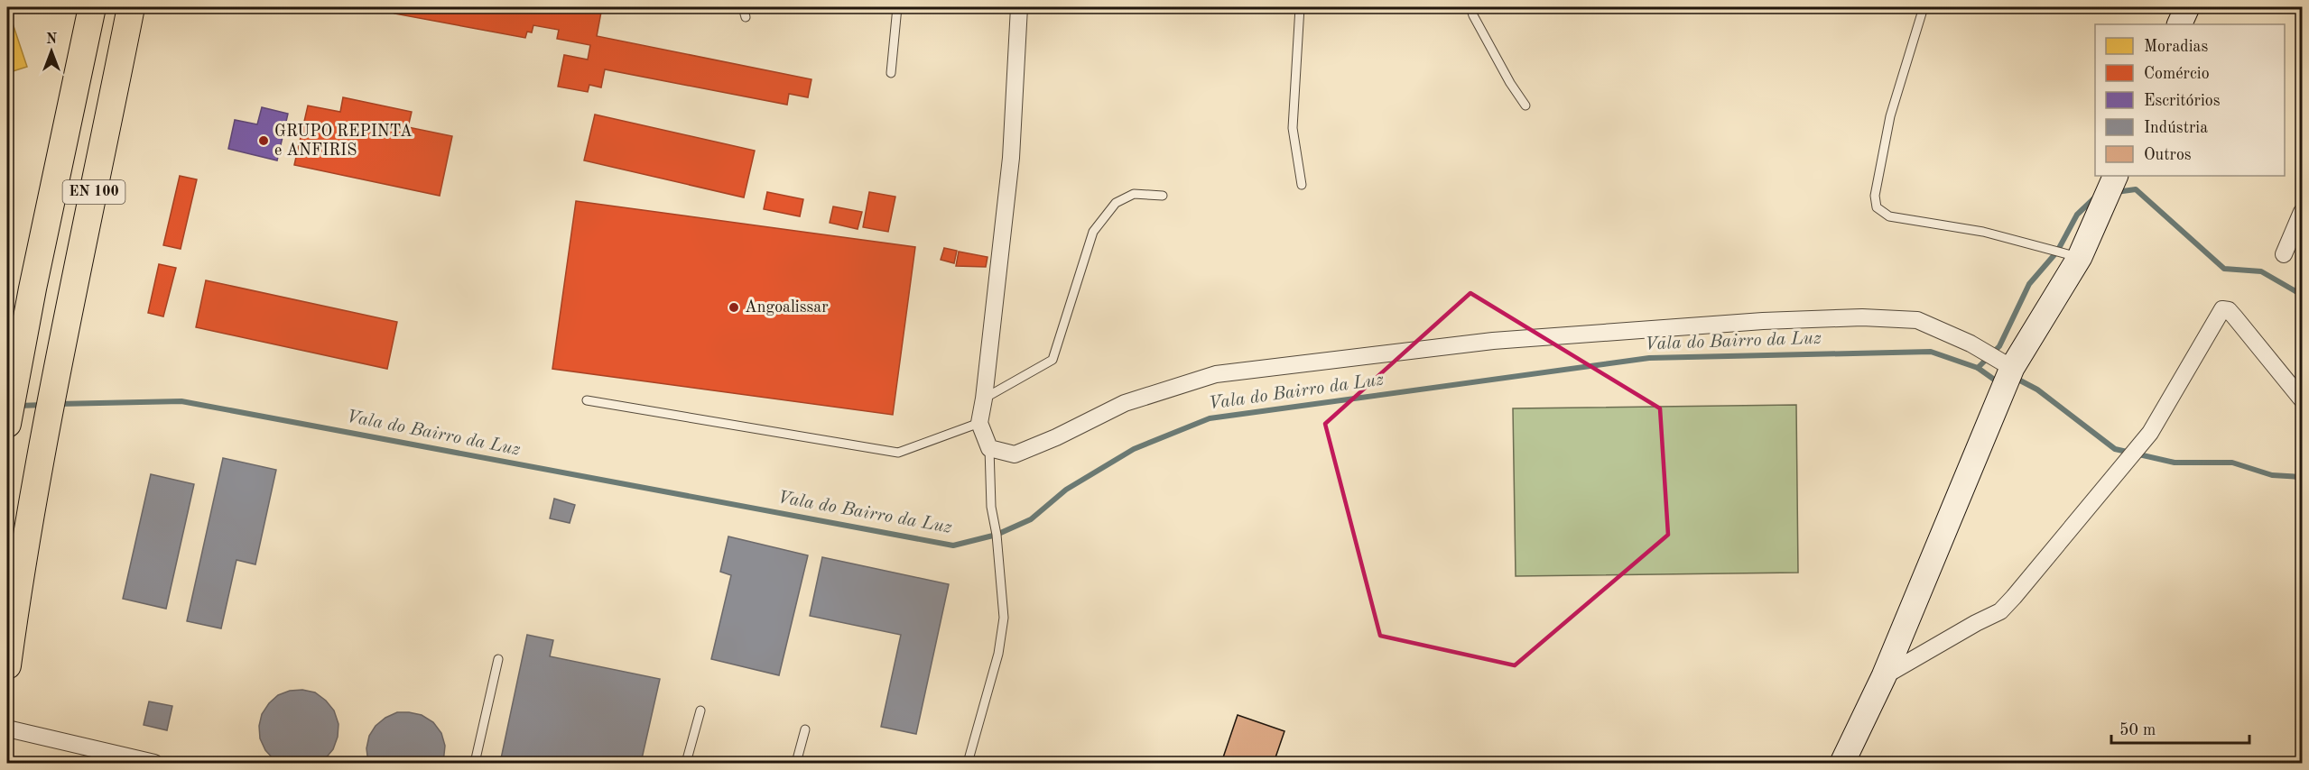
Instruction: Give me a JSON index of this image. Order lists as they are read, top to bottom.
{
  "streets": {
    "main road": ["EN 100"]
  },
  "water": ["Vala do Bairro da Luz"],
  "places": ["GRUPO REPINTA e ANFIRIS", "Angoalissar"],
  "legend": [
    "Moradias",
    "Comércio",
    "Escritórios",
    "Indústria",
    "Outros"
  ],
  "scale_bar": "50 m",
  "north": "top"
}
